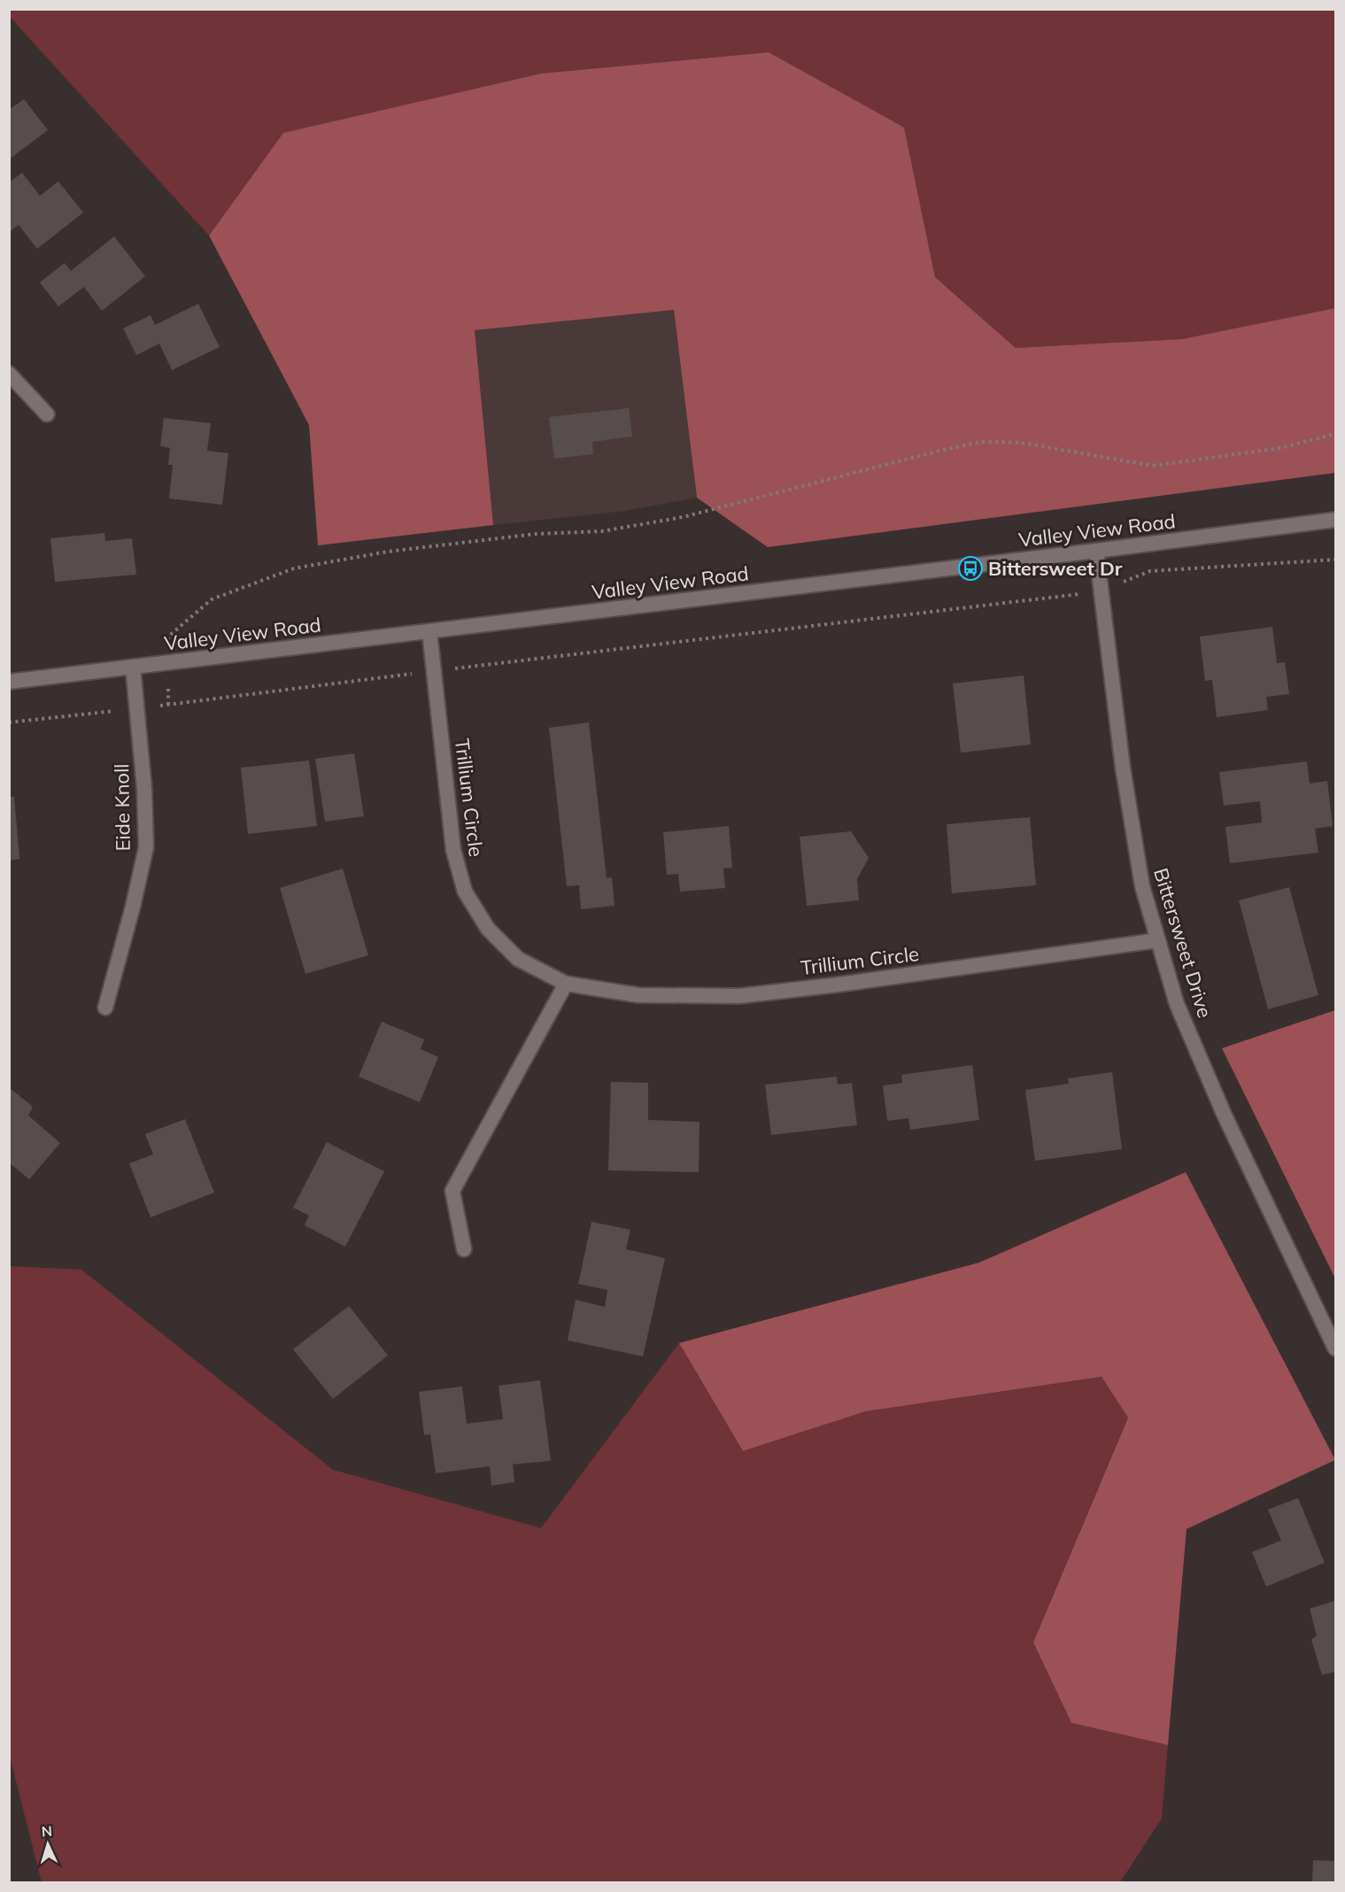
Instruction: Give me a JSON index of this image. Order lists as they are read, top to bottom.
{
  "streets": {
    "street": [
      "Valley View Road",
      "Trillium Circle",
      "Eide Knoll",
      "Bittersweet Drive"
    ]
  },
  "crossings": [
    ["Valley View Road", "Trillium Circle"],
    ["Valley View Road", "Eide Knoll"],
    ["Valley View Road", "Bittersweet Drive"],
    ["Trillium Circle", "Bittersweet Drive"]
  ],
  "places": {
    "bus stop": ["Bittersweet Dr"]
  },
  "north": "top"
}
